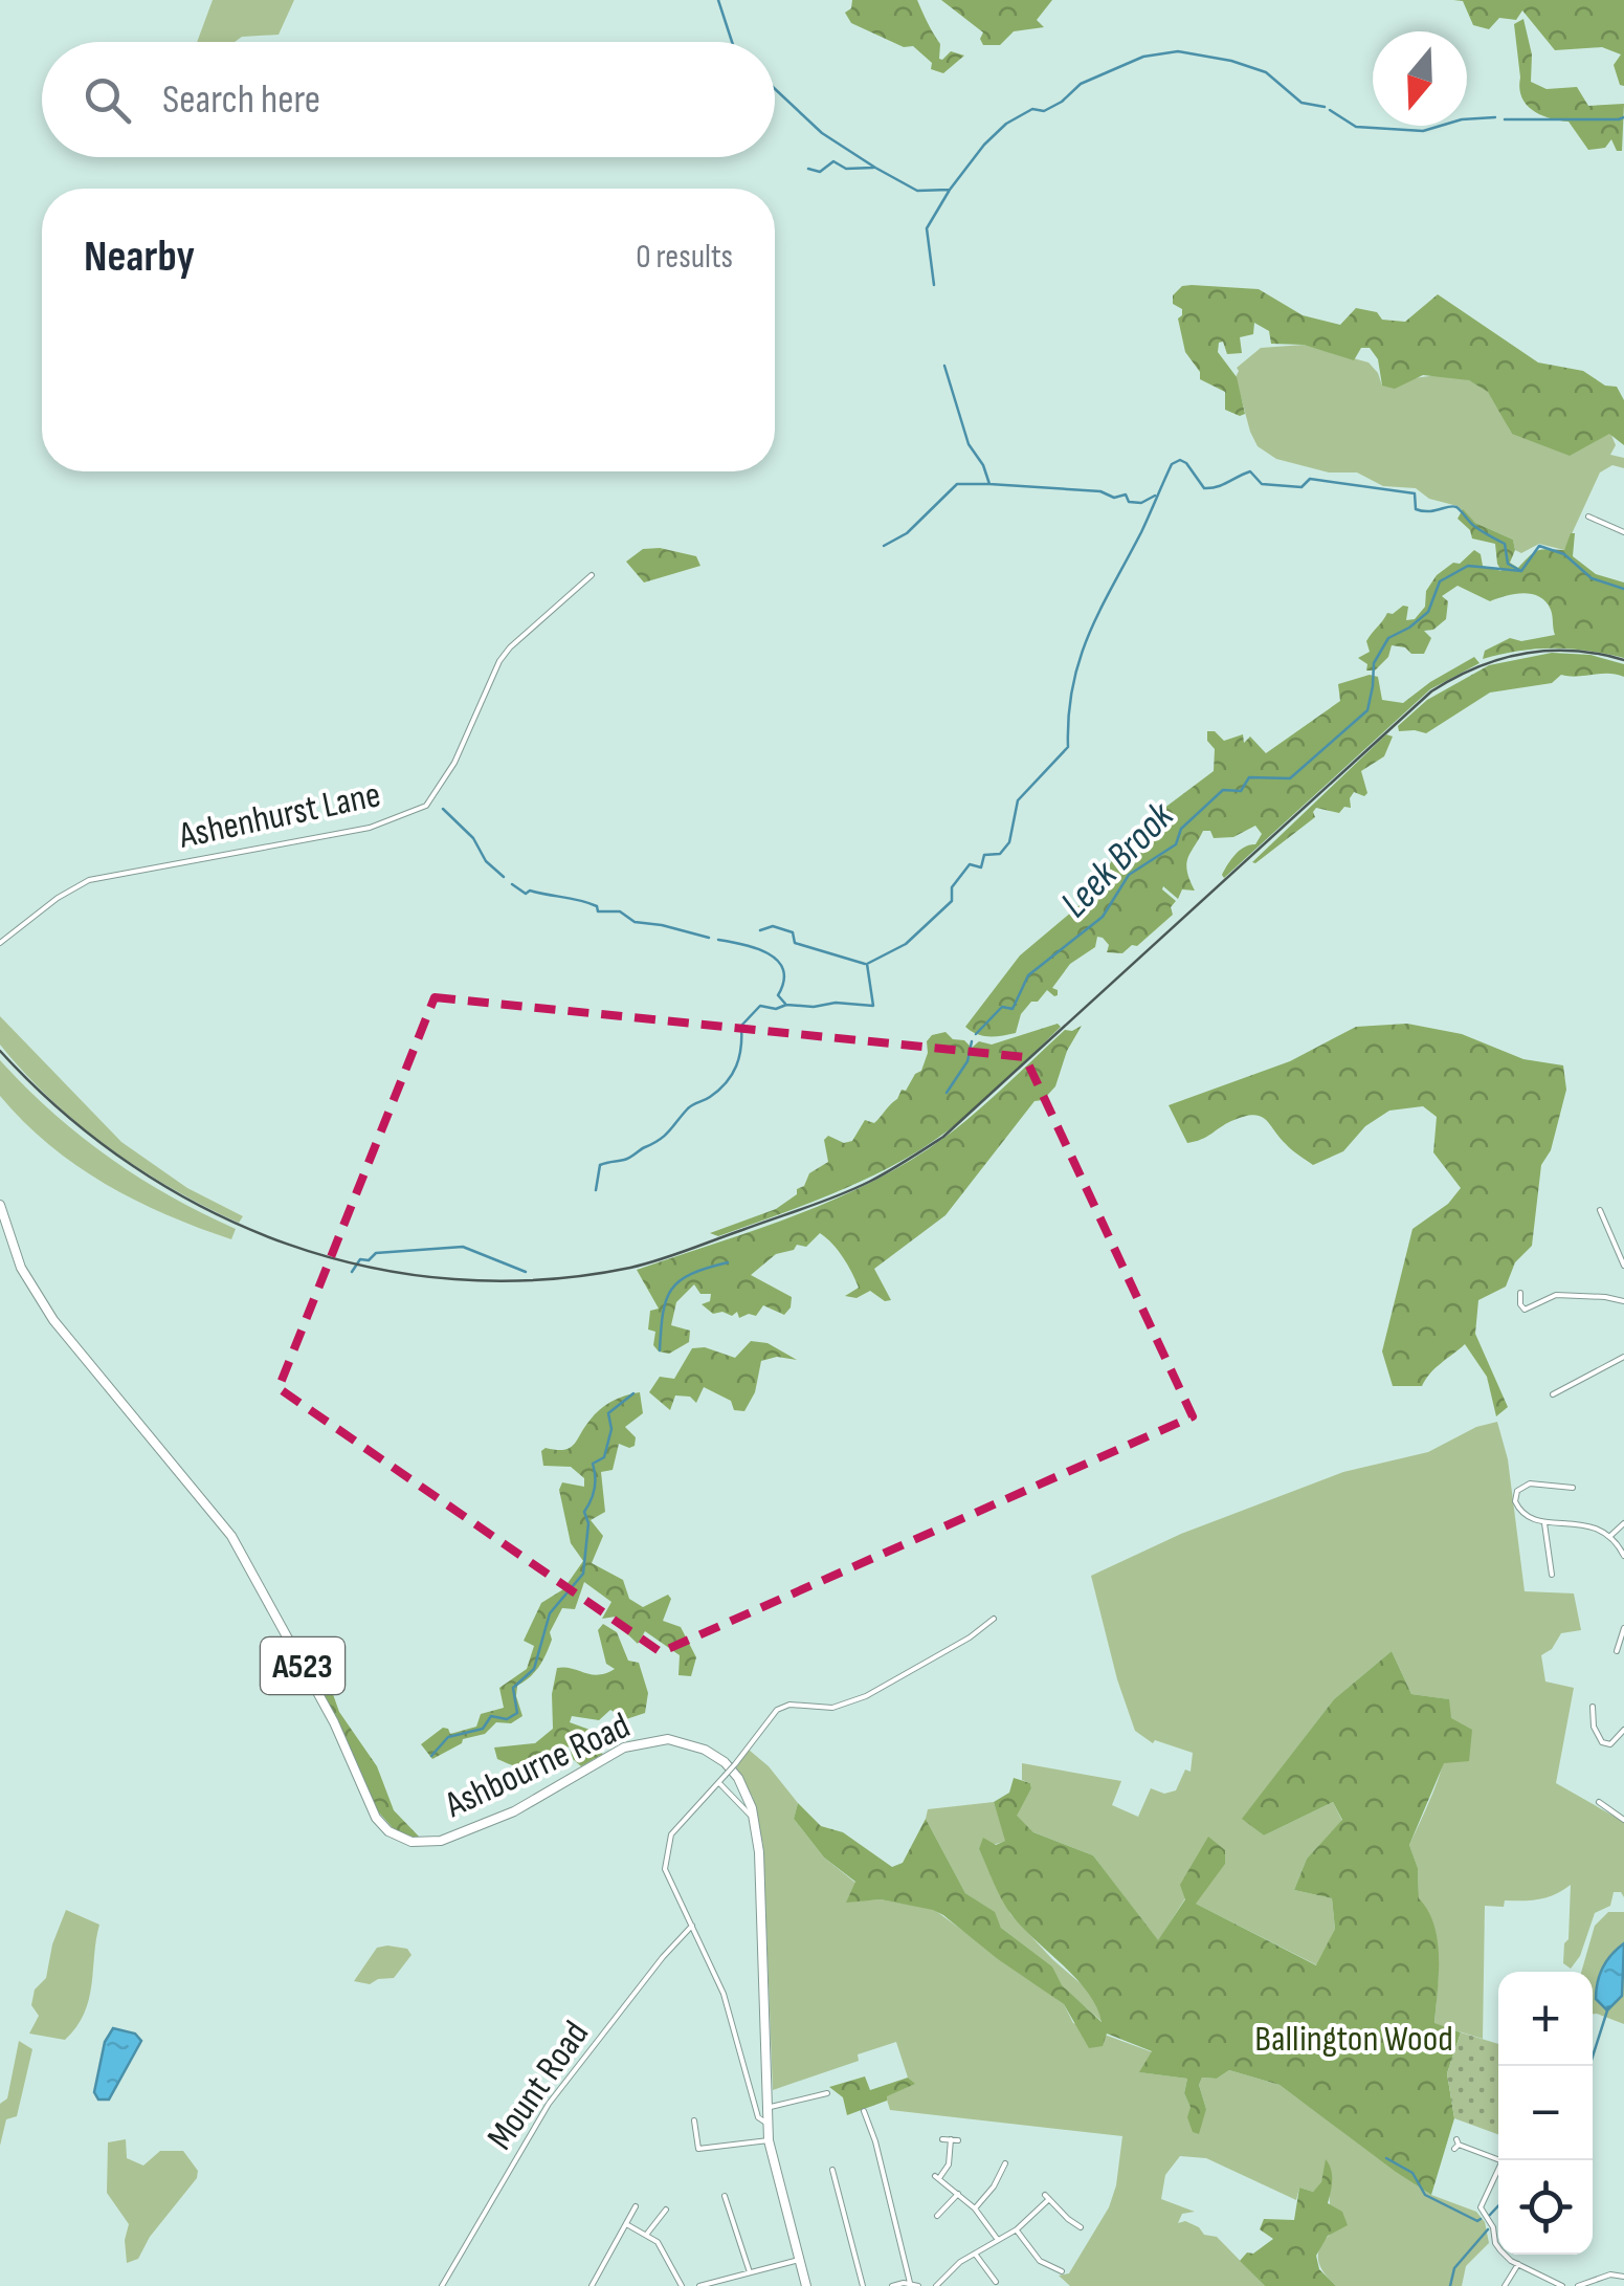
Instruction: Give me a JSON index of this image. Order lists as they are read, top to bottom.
{
  "streets": {
    "highway": ["A523", "Ashbourne Road"],
    "street": ["Ashenhurst Lane", "Mount Road"]
  },
  "water": ["Leek Brook"],
  "parks": ["Ballington Wood"],
  "north": "bottom",
  "page": {
    "search": "Search here",
    "heading": ["Nearby", "0 results"],
    "map_buttons": ["+", "−"]
  }
}
